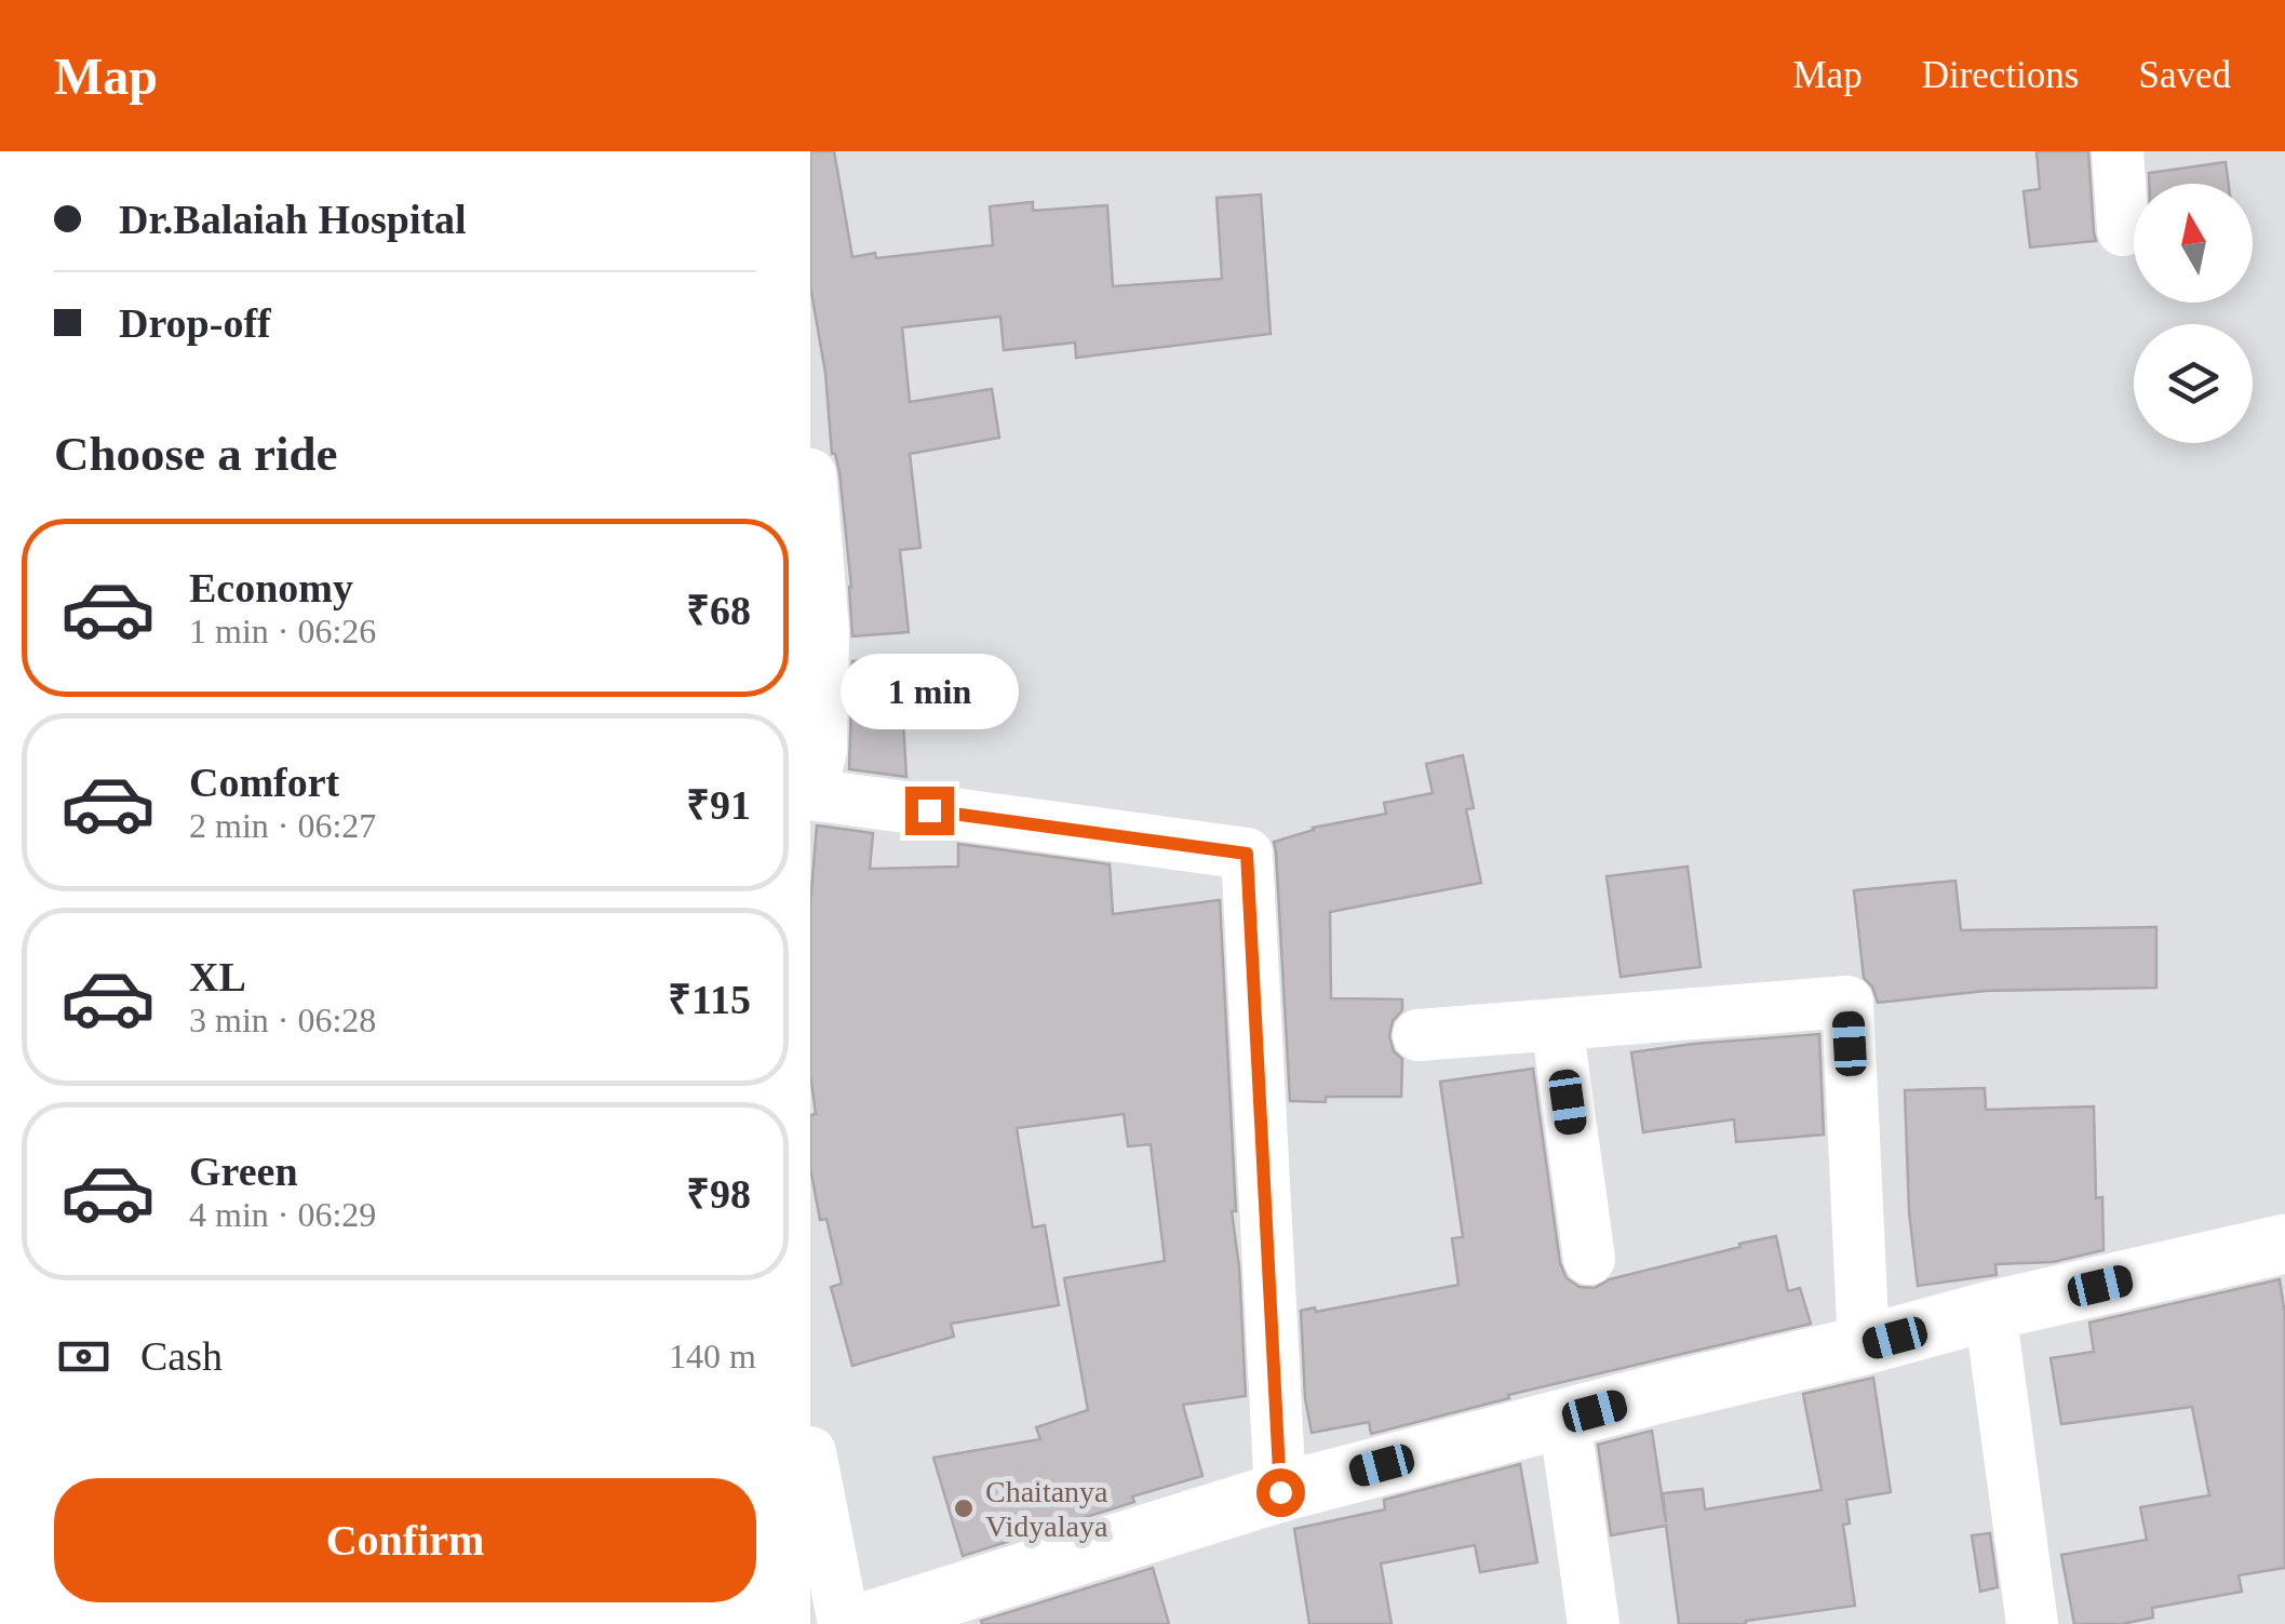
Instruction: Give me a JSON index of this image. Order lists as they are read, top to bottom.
{
  "places": ["Chaitanya Vidyalaya"],
  "north": "top",
  "page": {
    "header": "Map",
    "nav": ["Map", "Directions", "Saved"],
    "banner": ["Dr.Balaiah Hospital", "Drop-off"],
    "heading": "Choose a ride",
    "list": [
      {
        "name": "Economy",
        "note": "1 min · 06:26",
        "value": "₹68"
      },
      {
        "name": "Comfort",
        "note": "2 min · 06:27",
        "value": "₹91"
      },
      {
        "name": "XL",
        "note": "3 min · 06:28",
        "value": "₹115"
      },
      {
        "name": "Green",
        "note": "4 min · 06:29",
        "value": "₹98"
      }
    ],
    "bubble": "1 min",
    "pay": ["Cash", "140 m"],
    "buttons": "Confirm"
  }
}
